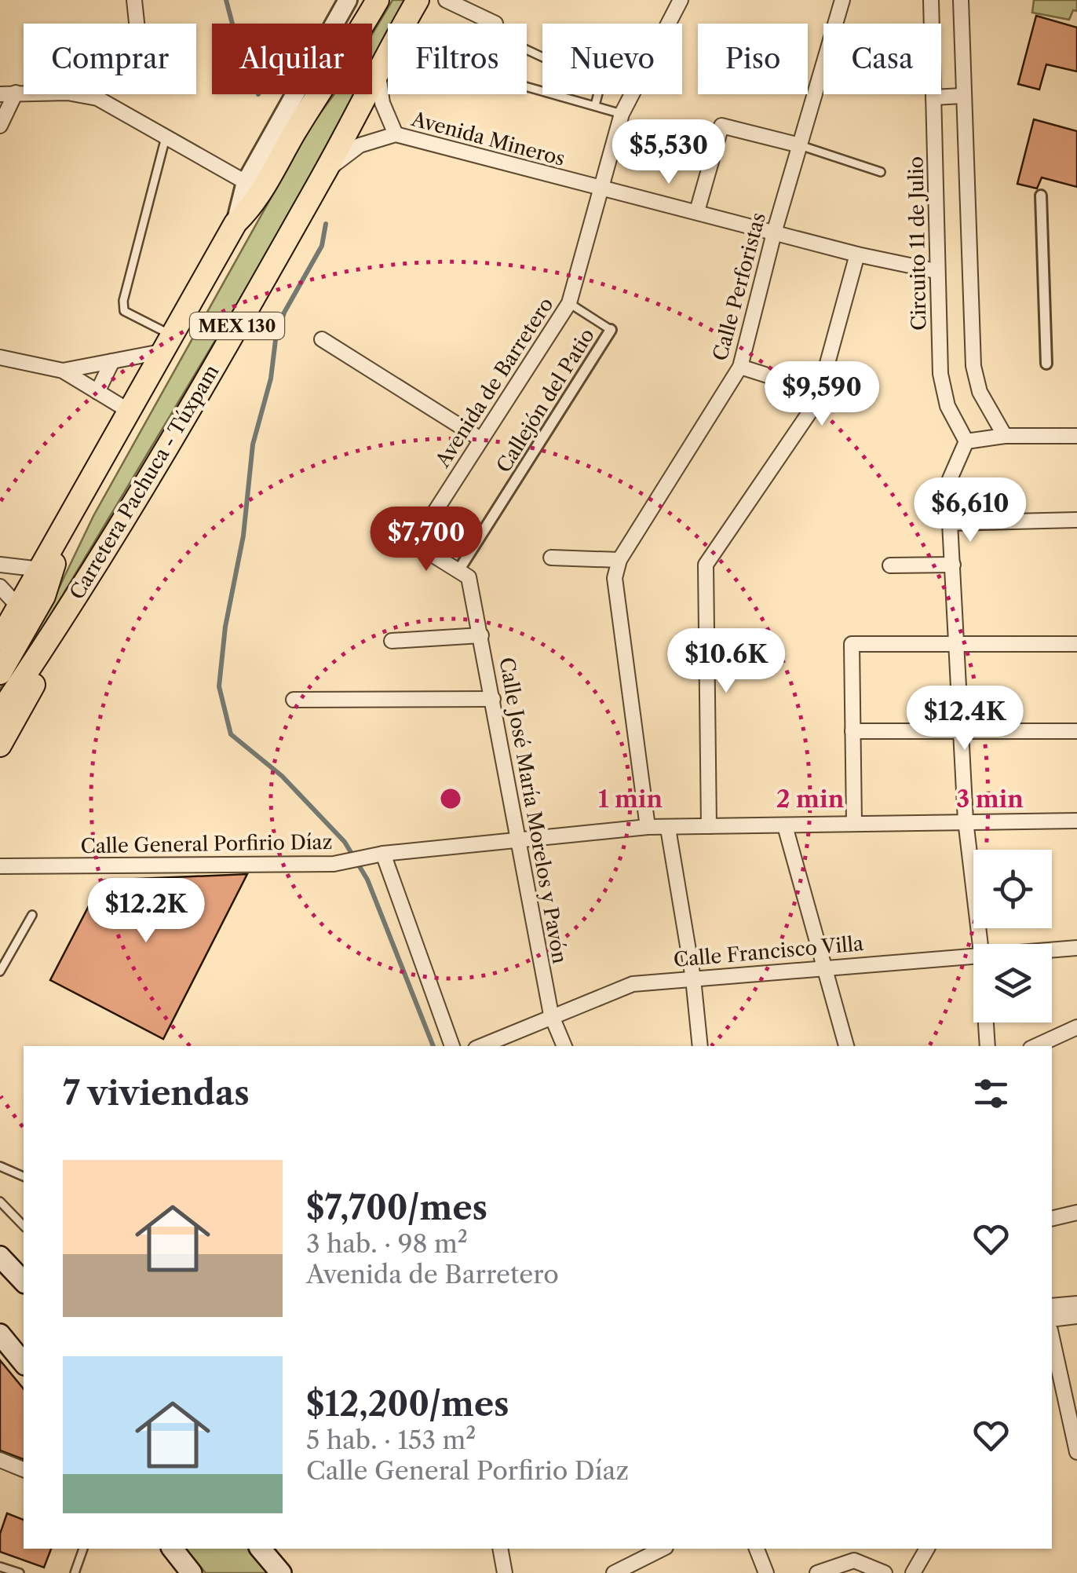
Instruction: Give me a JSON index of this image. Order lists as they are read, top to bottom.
{
  "streets": {
    "main road": ["MEX 130", "Carretera Pachuca - Túxpam"],
    "street": [
      "Avenida Mineros",
      "Circuito 11 de Julio",
      "Calle Perforistas",
      "Avenida de Barretero",
      "Callejón del Patio",
      "Calle José María Morelos y Pavón",
      "Calle General Porfirio Díaz",
      "Calle Francisco Villa"
    ]
  },
  "crossings": [
    ["Avenida Mineros", "Circuito 11 de Julio"],
    ["Avenida Mineros", "Calle Perforistas"],
    ["Avenida Mineros", "Avenida de Barretero"],
    ["Avenida Mineros", "Carretera Pachuca - Túxpam"],
    ["Avenida de Barretero", "Callejón del Patio"],
    ["Avenida de Barretero", "Calle José María Morelos y Pavón"],
    ["Callejón del Patio", "Calle José María Morelos y Pavón"],
    ["Calle José María Morelos y Pavón", "Calle General Porfirio Díaz"],
    ["Calle José María Morelos y Pavón", "Calle Francisco Villa"]
  ],
  "page": {
    "chip": [
      "Comprar",
      "Alquilar",
      "Filtros",
      "Nuevo",
      "Piso",
      "Casa"
    ],
    "price": [
      "$5,530",
      "$9,590",
      "$6,610",
      "$7,700",
      "$10.6K",
      "$12.4K",
      "$12.2K"
    ],
    "heading": "7 viviendas",
    "list": [
      {
        "name": "$7,700/mes",
        "note": "3 hab. · 98 m² · Avenida de Barretero"
      },
      {
        "name": "$12,200/mes",
        "note": "5 hab. · 153 m² · Calle General Porfirio Díaz"
      }
    ]
  },
  "rings": ["1 min", "2 min", "3 min"]
}
